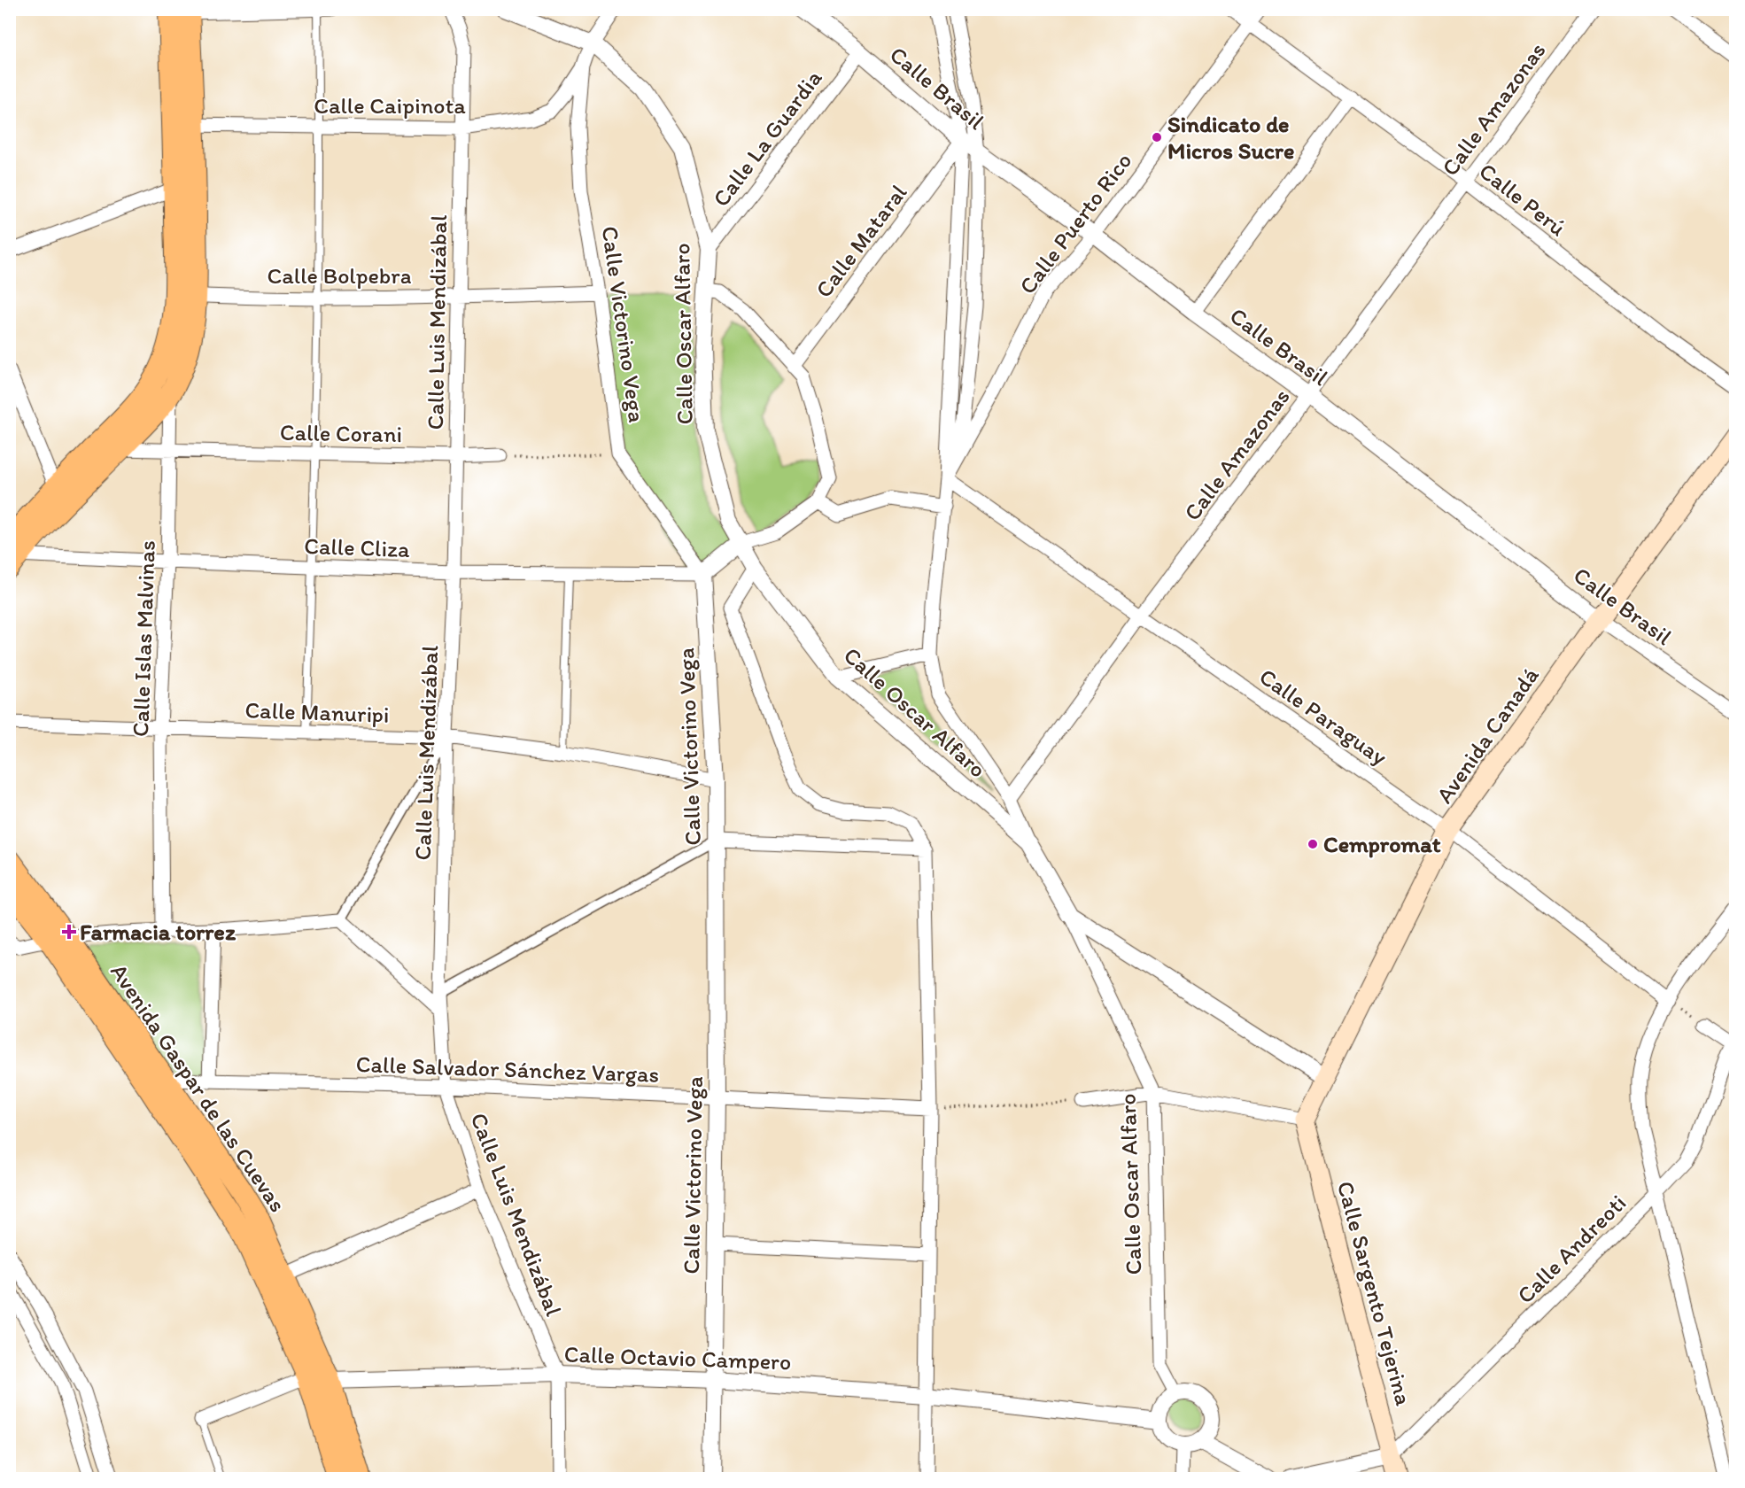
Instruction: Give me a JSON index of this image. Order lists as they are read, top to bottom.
{
  "streets": {
    "main road": ["Avenida Canadá", "Avenida Gaspar de las Cuevas", "Calle Sargento Tejerina"],
    "street": [
      "Calle Brasil",
      "Calle Caipinota",
      "Calle Amazonas",
      "Calle La Guardia",
      "Calle Perú",
      "Calle Puerto Rico",
      "Calle Mataral",
      "Calle Bolpebra",
      "Calle Luis Mendizábal",
      "Calle Victorino Vega",
      "Calle Oscar Alfaro",
      "Calle Corani",
      "Calle Cliza",
      "Calle Islas Malvinas",
      "Calle Manuripi",
      "Calle Paraguay",
      "Calle Salvador Sánchez Vargas",
      "Calle Andreoti",
      "Calle Octavio Campero"
    ]
  },
  "crossings": [
    ["Calle Brasil", "Calle Amazonas"],
    ["Calle Brasil", "Calle La Guardia"],
    ["Calle Brasil", "Calle Puerto Rico"],
    ["Calle Brasil", "Calle Mataral"],
    ["Calle Brasil", "Avenida Canadá"],
    ["Calle Caipinota", "Calle Luis Mendizábal"],
    ["Calle Caipinota", "Calle Victorino Vega"],
    ["Calle Amazonas", "Calle Perú"],
    ["Calle Amazonas", "Calle Paraguay"],
    ["Calle La Guardia", "Calle Oscar Alfaro"],
    ["Calle Perú", "Calle Puerto Rico"],
    ["Calle Puerto Rico", "Calle Paraguay"],
    ["Calle Bolpebra", "Calle Luis Mendizábal"],
    ["Calle Bolpebra", "Calle Victorino Vega"],
    ["Calle Luis Mendizábal", "Calle Corani"],
    ["Calle Luis Mendizábal", "Calle Cliza"],
    ["Calle Luis Mendizábal", "Calle Manuripi"],
    ["Calle Luis Mendizábal", "Calle Salvador Sánchez Vargas"],
    ["Calle Luis Mendizábal", "Calle Octavio Campero"],
    ["Calle Victorino Vega", "Calle Oscar Alfaro"],
    ["Calle Victorino Vega", "Calle Cliza"],
    ["Calle Victorino Vega", "Calle Manuripi"],
    ["Calle Victorino Vega", "Calle Salvador Sánchez Vargas"],
    ["Calle Victorino Vega", "Calle Octavio Campero"],
    ["Calle Oscar Alfaro", "Calle Octavio Campero"],
    ["Calle Corani", "Calle Islas Malvinas"],
    ["Calle Cliza", "Calle Islas Malvinas"],
    ["Calle Islas Malvinas", "Calle Manuripi"],
    ["Calle Paraguay", "Avenida Canadá"],
    ["Avenida Canadá", "Calle Sargento Tejerina"],
    ["Calle Salvador Sánchez Vargas", "Avenida Gaspar de las Cuevas"],
    ["Avenida Gaspar de las Cuevas", "Calle Octavio Campero"],
    ["Calle Andreoti", "Calle Sargento Tejerina"]
  ],
  "places": {
    "other": ["Sindicato de Micros Sucre", "Cempromat"],
    "health": ["Farmacia torrez"]
  }
}
